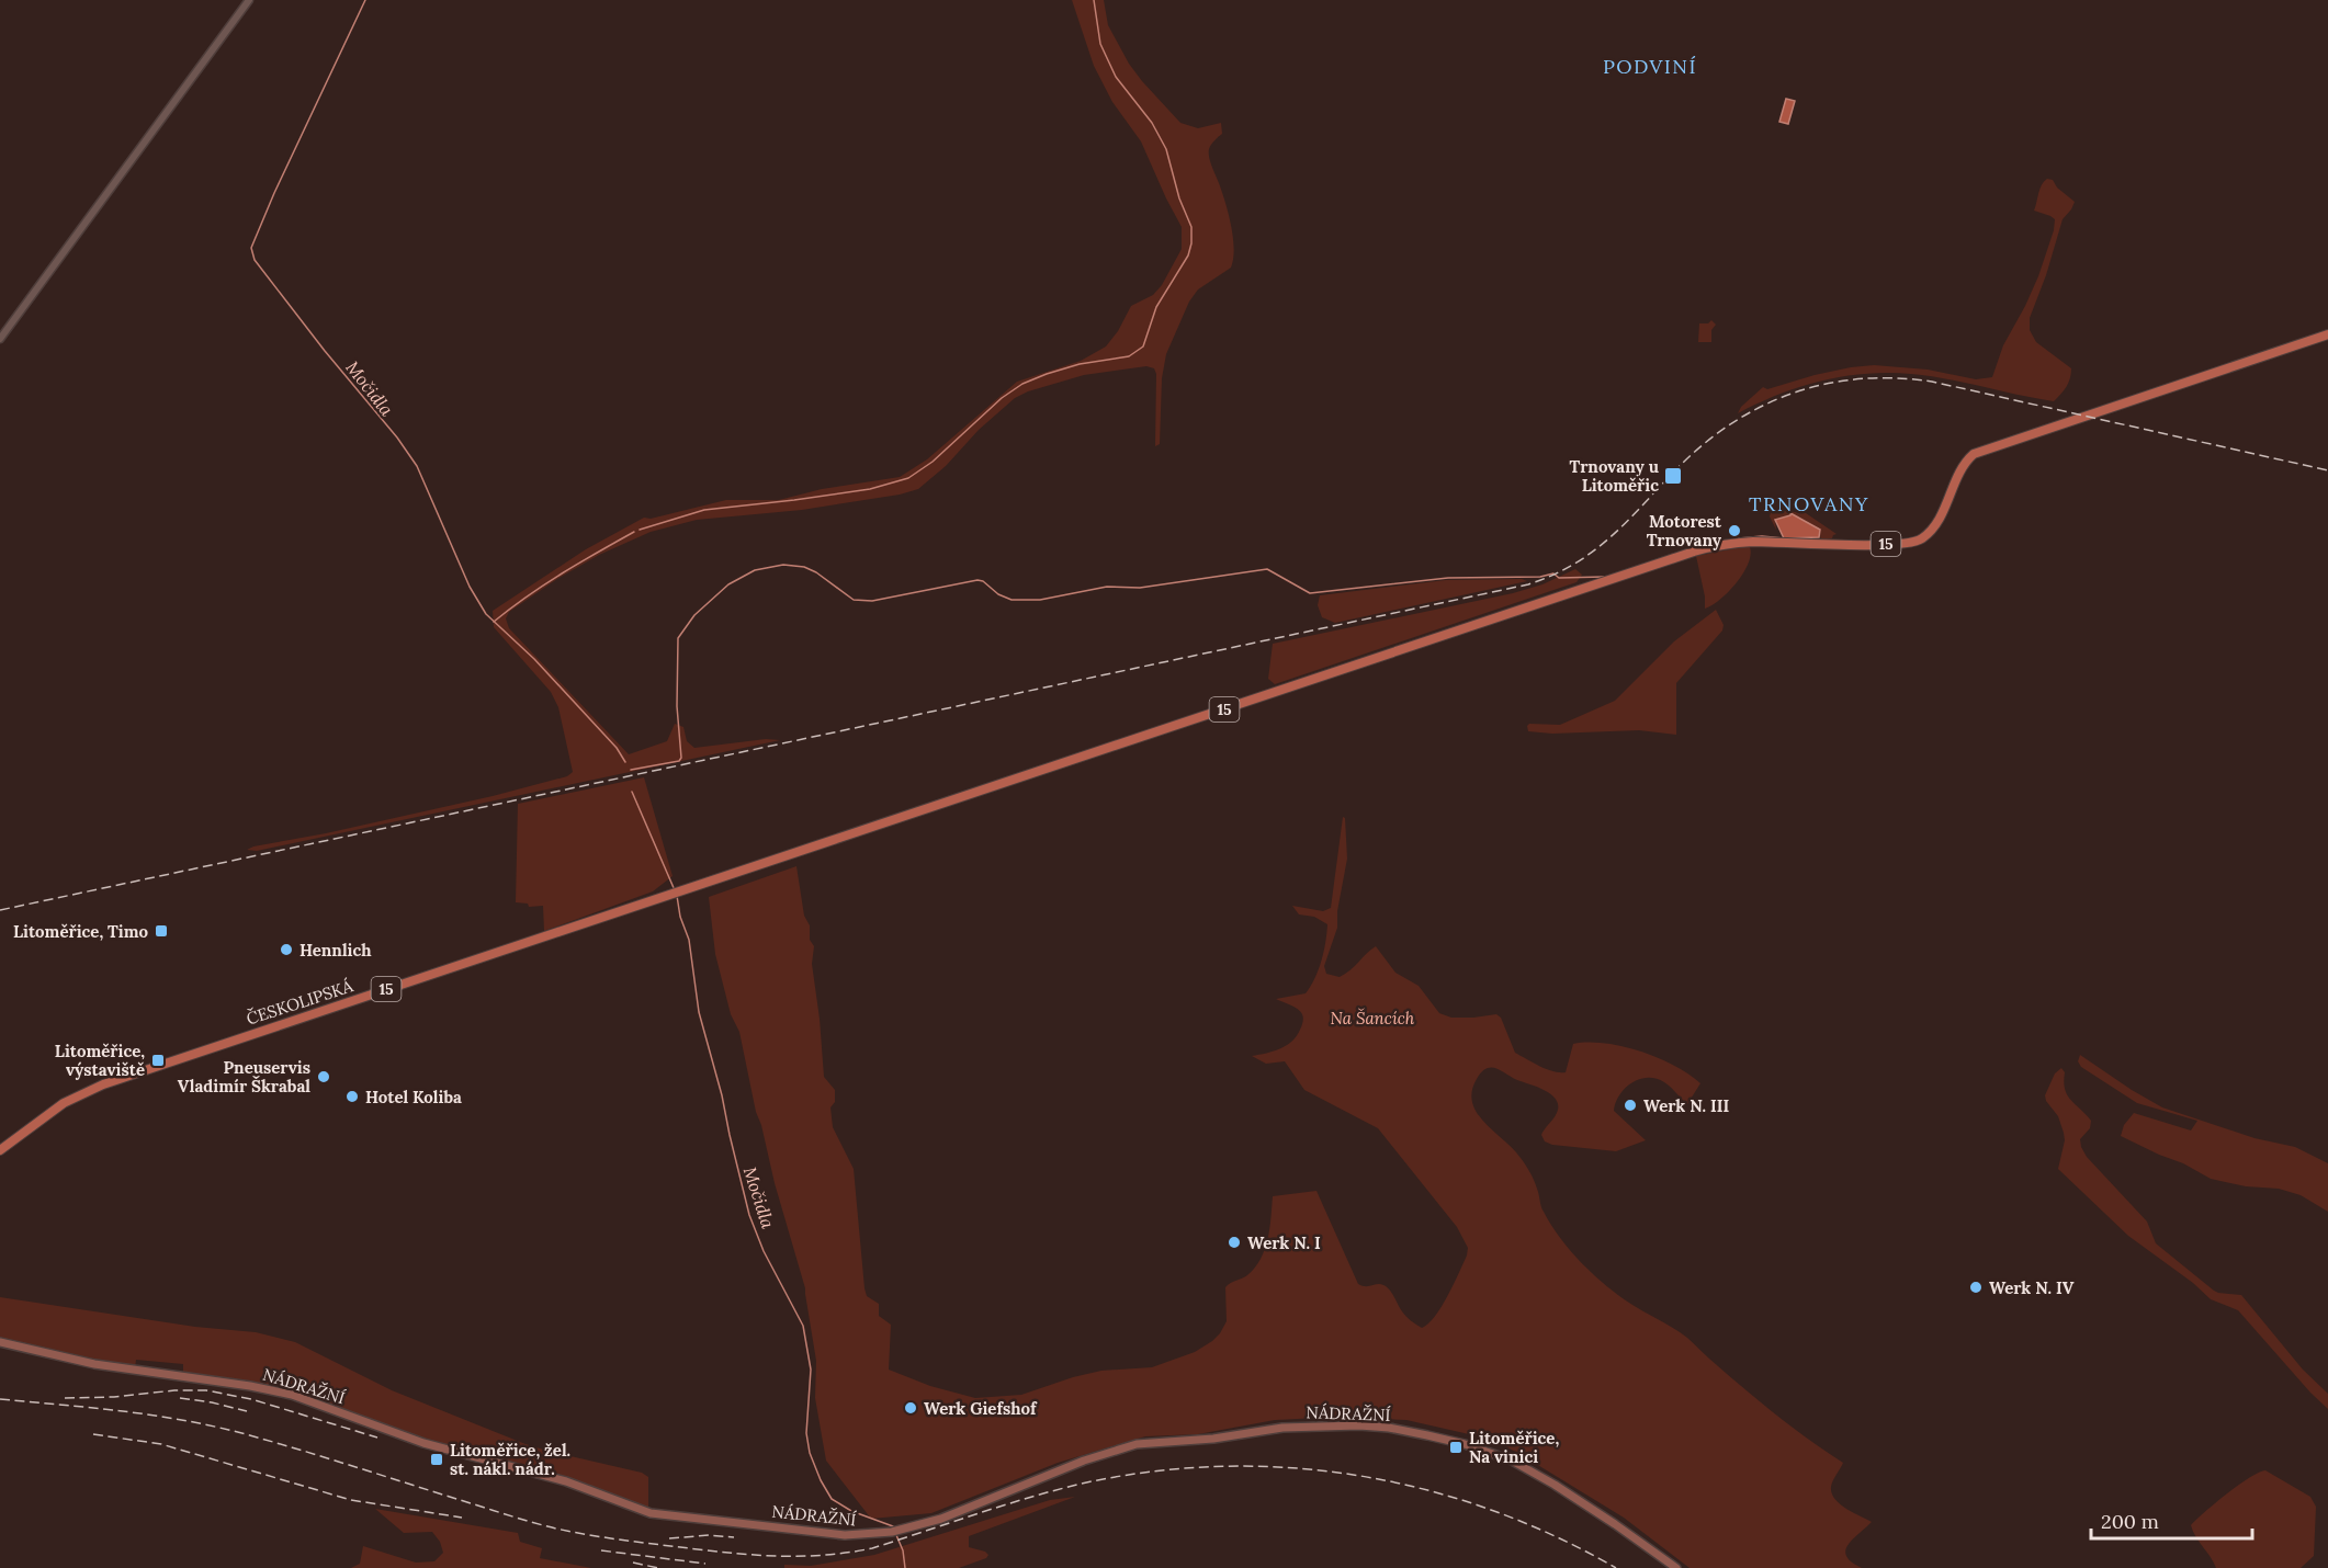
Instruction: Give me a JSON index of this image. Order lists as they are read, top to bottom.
{
  "streets": {
    "main road": ["15", "ČESKOLIPSKÁ", "NÁDRAŽNÍ"]
  },
  "districts": ["PODVINÍ", "TRNOVANY"],
  "water": ["Močidla"],
  "parks": ["Na Šancích"],
  "places": {
    "transit": [
      "Trnovany u Litoměřic",
      "Litoměřice, Timo",
      "Litoměřice, výstaviště",
      "Litoměřice, Na vinici",
      "Litoměřice, žel. st. nákl. nádr."
    ],
    "other": [
      "Motorest Trnovany",
      "Hennlich",
      "Pneuservis Vladimír Škrabal",
      "Hotel Koliba",
      "Werk N. III",
      "Werk N. I",
      "Werk N. IV",
      "Werk Giefshof"
    ]
  },
  "scale_bar": "200 m"
}
